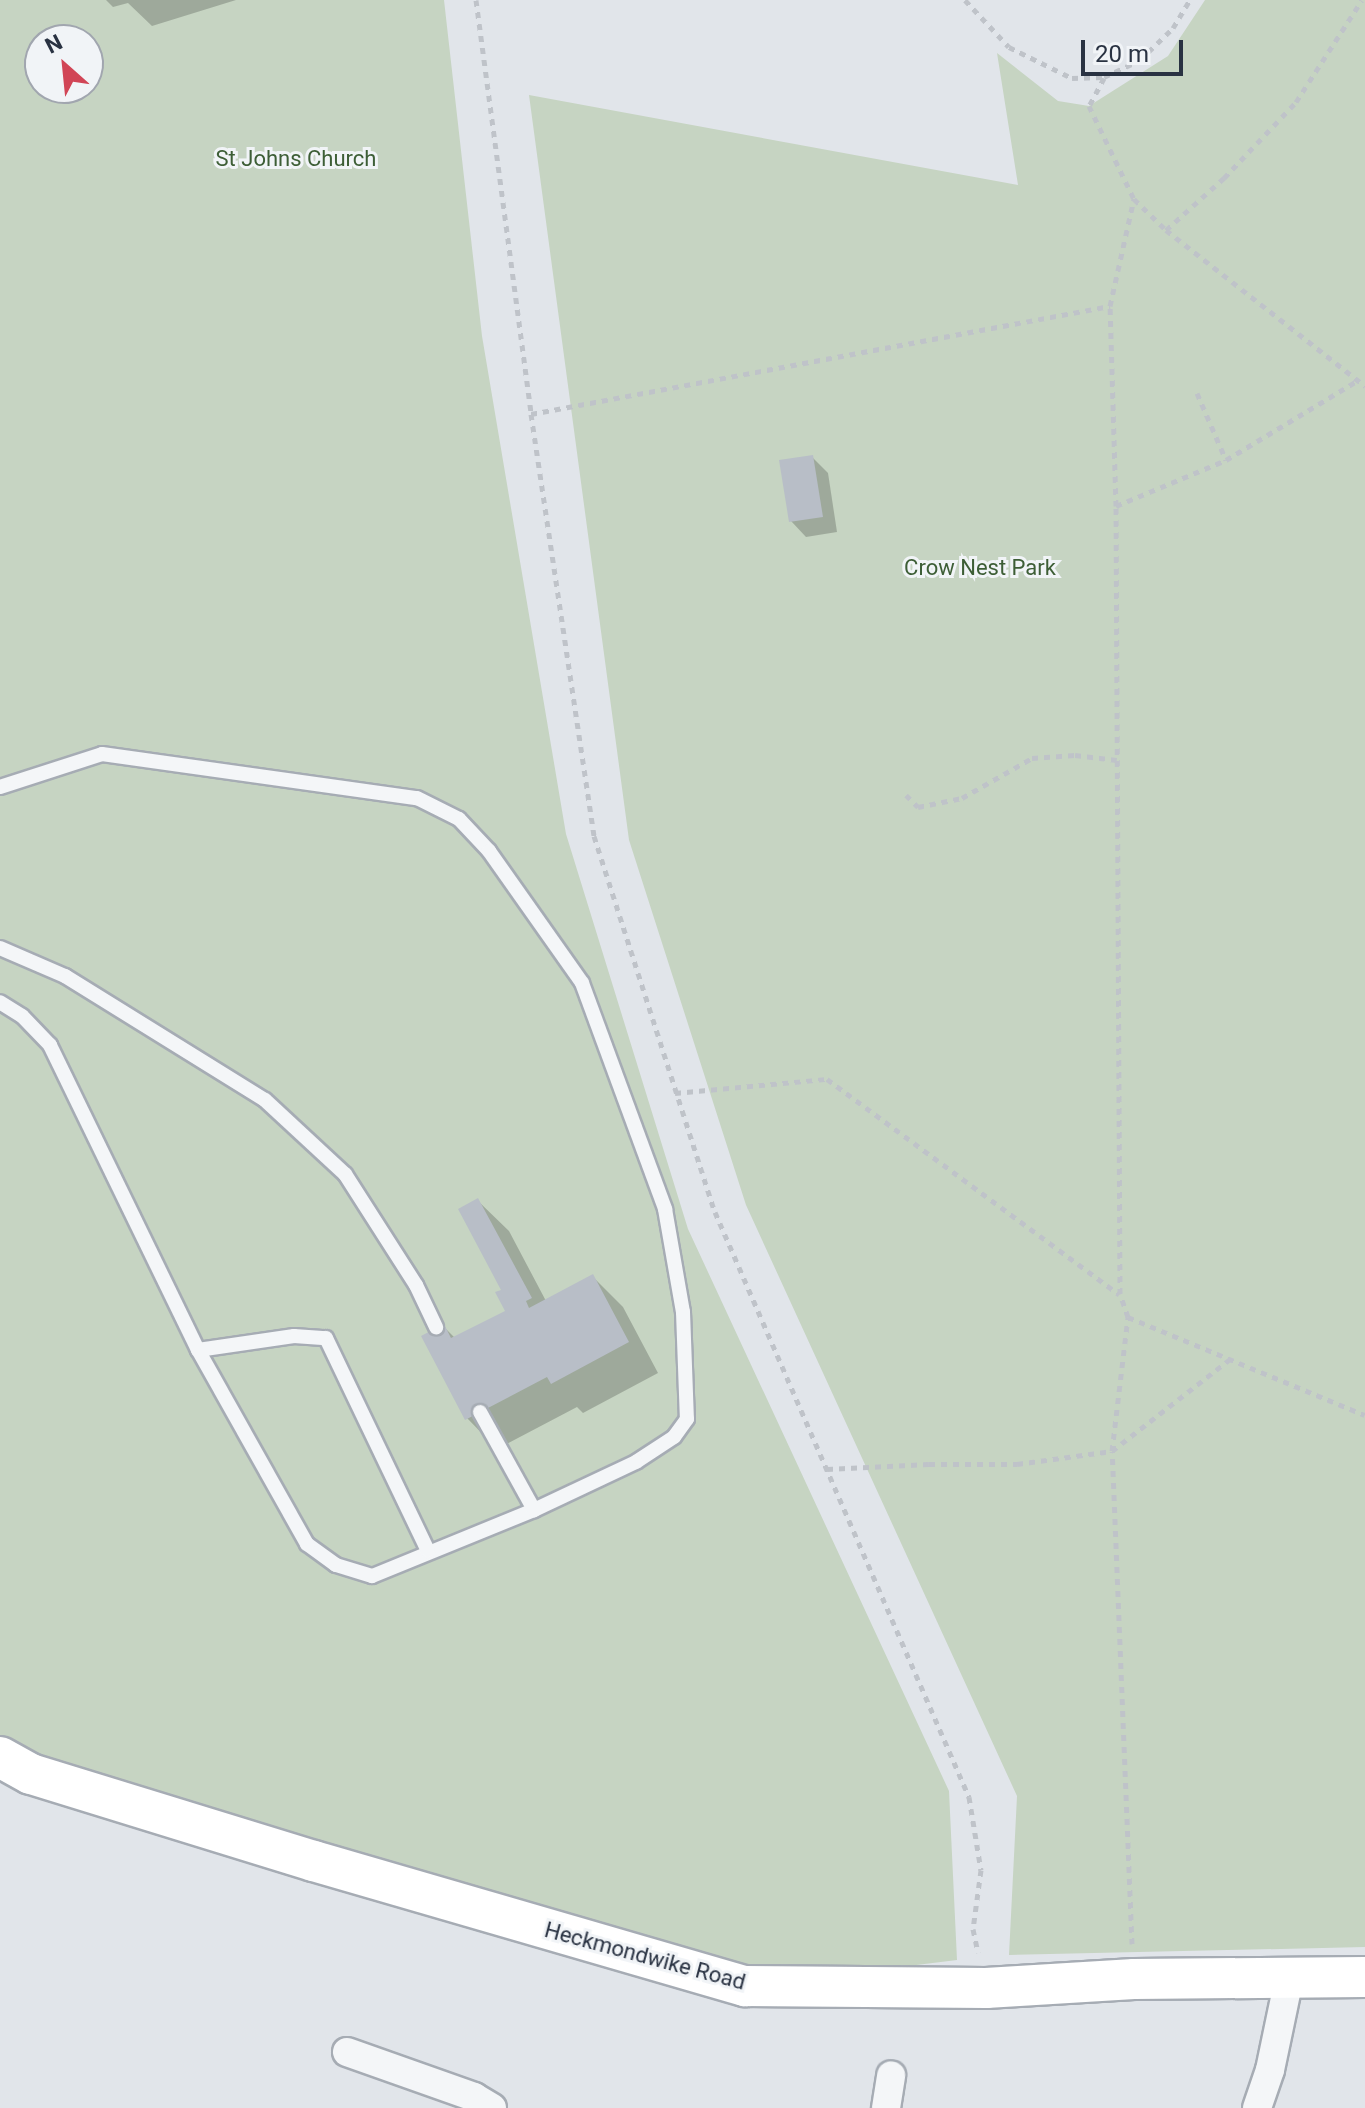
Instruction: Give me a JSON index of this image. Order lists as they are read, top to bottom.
{
  "streets": {
    "main road": ["Heckmondwike Road"]
  },
  "parks": ["St Johns Church", "Crow Nest Park"],
  "scale_bar": "20 m",
  "north": "top left"
}
